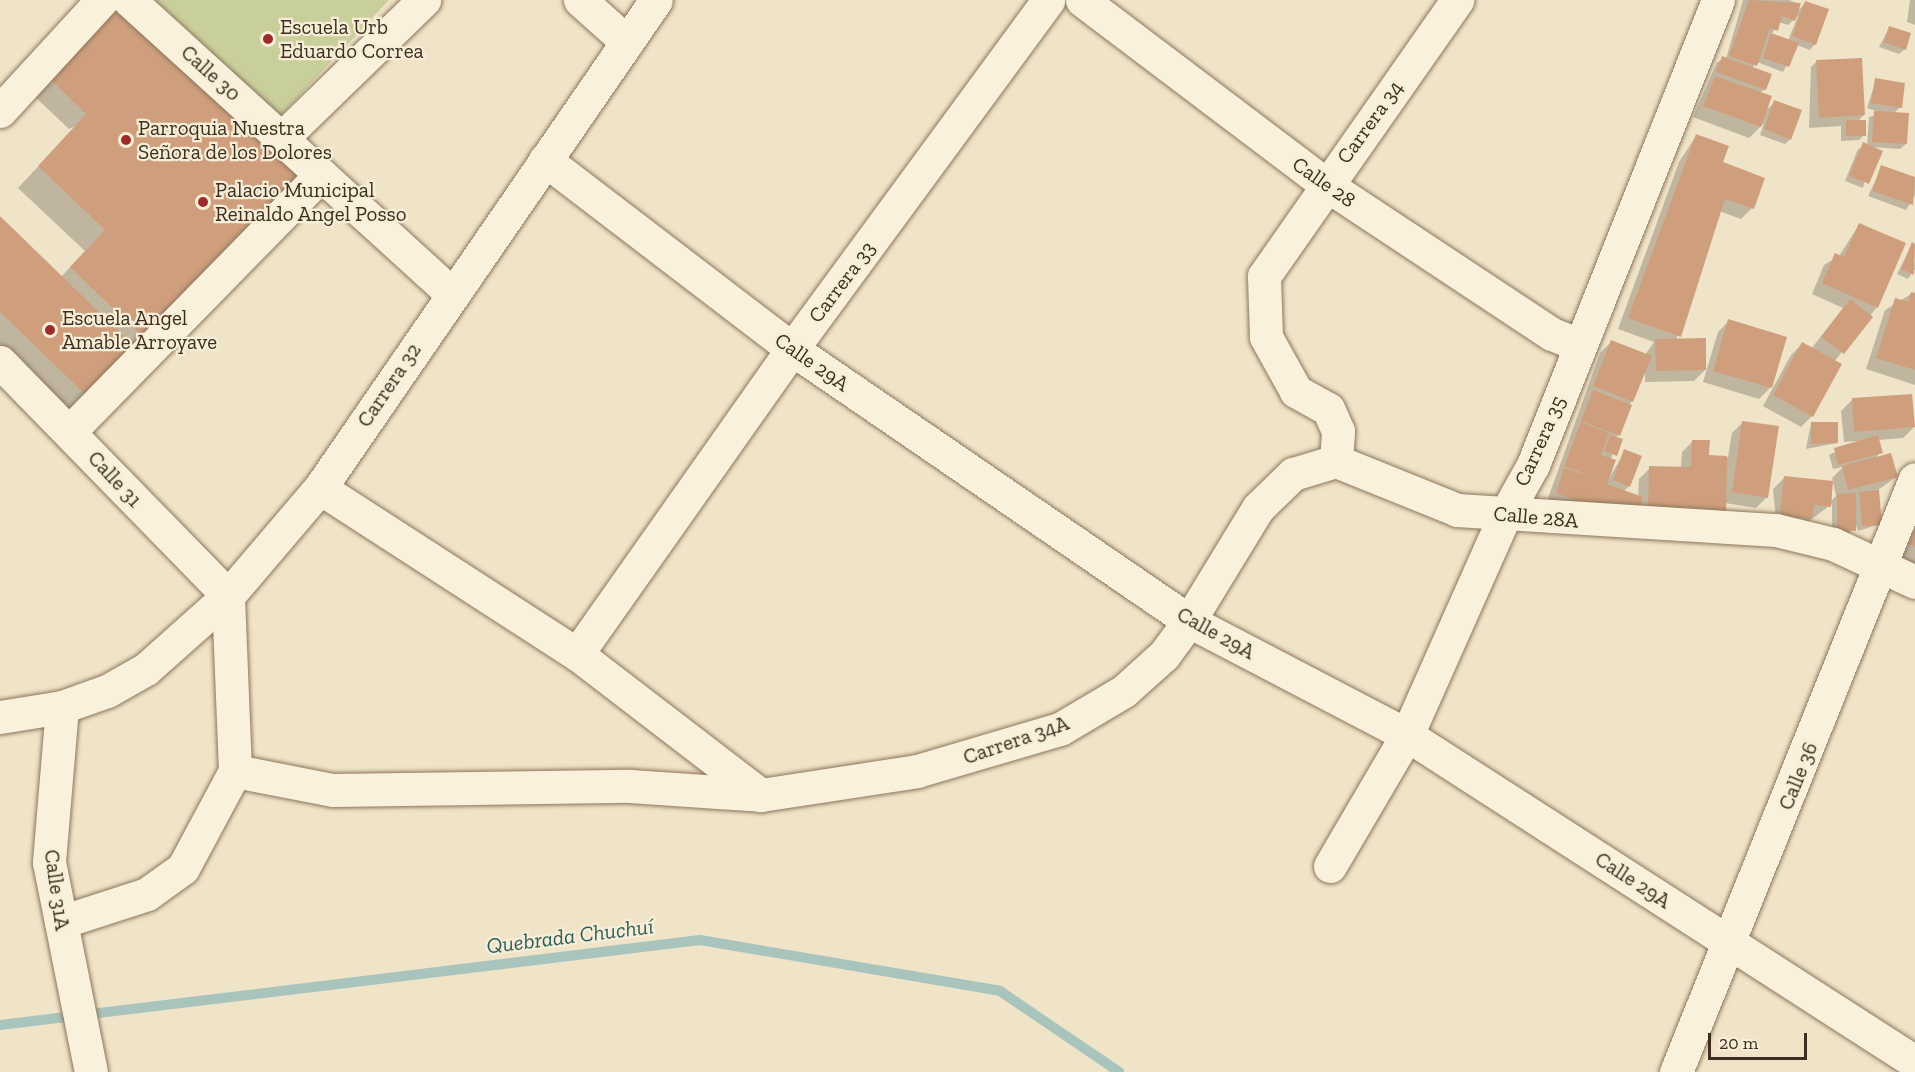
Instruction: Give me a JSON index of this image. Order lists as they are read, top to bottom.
{
  "streets": {
    "street": [
      "Calle 30",
      "Carrera 34",
      "Calle 28",
      "Carrera 33",
      "Calle 29A",
      "Carrera 32",
      "Carrera 35",
      "Calle 31",
      "Calle 28A",
      "Carrera 34A",
      "Calle 36",
      "Calle 31A"
    ]
  },
  "crossings": [
    ["Calle 30", "Carrera 32"],
    ["Carrera 34", "Calle 28"],
    ["Carrera 34", "Calle 28A"],
    ["Carrera 34", "Carrera 34A"],
    ["Calle 28", "Carrera 35"],
    ["Carrera 33", "Calle 29A"],
    ["Calle 29A", "Carrera 32"],
    ["Calle 29A", "Carrera 35"],
    ["Calle 29A", "Carrera 34A"],
    ["Calle 29A", "Calle 36"],
    ["Carrera 32", "Calle 31"],
    ["Carrera 32", "Calle 31A"],
    ["Carrera 35", "Calle 28A"],
    ["Calle 28A", "Carrera 34A"],
    ["Calle 28A", "Calle 36"]
  ],
  "water": ["Quebrada Chuchuí"],
  "places": [
    "Escuela Urb Eduardo Correa",
    "Parroquia Nuestra Señora de los Dolores",
    "Palacio Municipal Reinaldo Angel Posso",
    "Escuela Angel Amable Arroyave"
  ],
  "scale_bar": "20 m"
}
